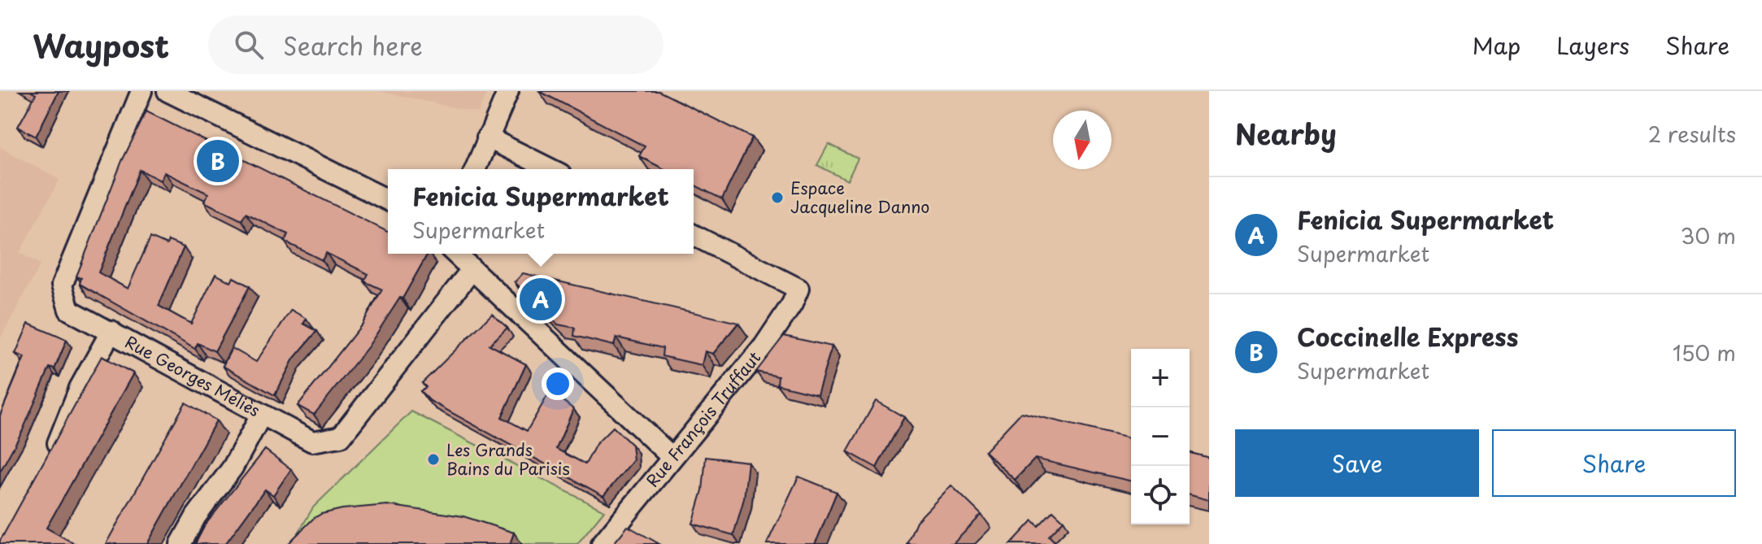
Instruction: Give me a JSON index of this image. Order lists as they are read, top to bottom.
{
  "streets": {
    "street": ["Rue Georges Méliès", "Rue François Truffaut"]
  },
  "places": ["Espace Jacqueline Danno", "Les Grands Bains du Parisis"],
  "north": "bottom",
  "page": {
    "header": "Waypost",
    "search": "Search here",
    "nav": ["Map", "Layers", "Share"],
    "heading": ["Nearby", "2 results"],
    "pins": ["B", "A"],
    "popup": ["Fenicia Supermarket", "Supermarket"],
    "list": [
      {
        "mark": "A",
        "name": "Fenicia Supermarket",
        "note": "Supermarket",
        "value": "30 m"
      },
      {
        "mark": "B",
        "name": "Coccinelle Express",
        "note": "Supermarket",
        "value": "150 m"
      }
    ],
    "map_buttons": ["+", "−"],
    "buttons": ["Save", "Share"]
  }
}
